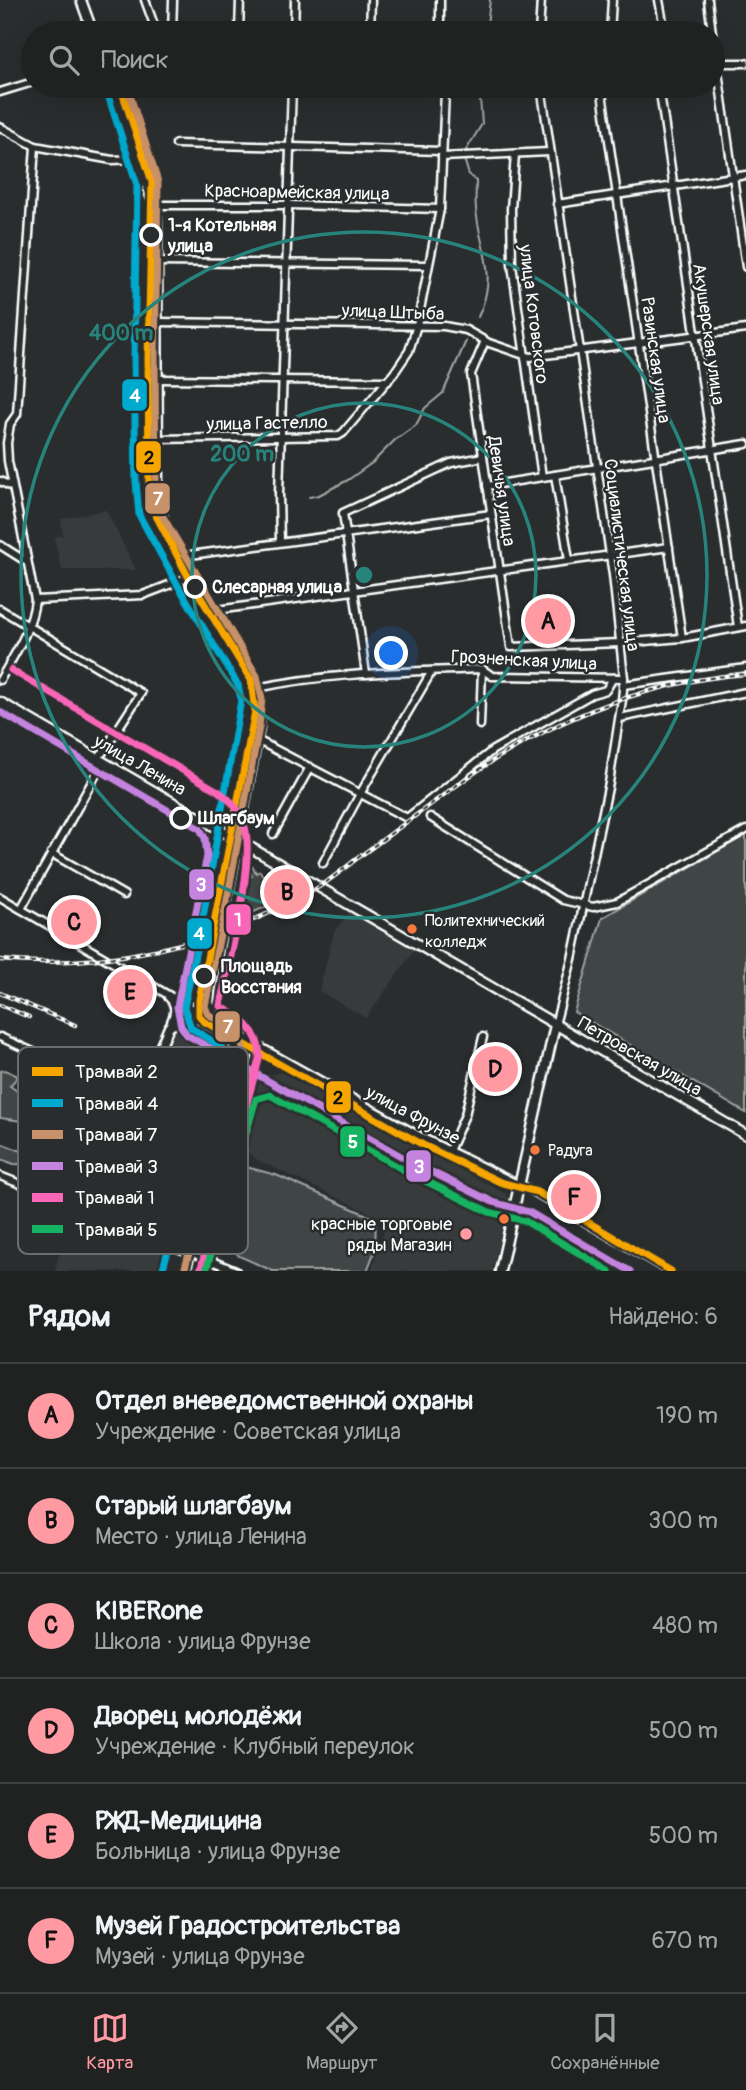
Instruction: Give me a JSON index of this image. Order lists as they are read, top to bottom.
{
  "streets": {
    "main road": ["улица Ленина", "Петровская улица"],
    "street": [
      "Красноармейская улица",
      "улица Штыба",
      "улица Котовского",
      "Акушерская улица",
      "Разинская улица",
      "улица Гастелло",
      "Девичья улица",
      "Социалистическая улица",
      "Грозненская улица",
      "улица Фрунзе"
    ]
  },
  "crossings": [
    ["Красноармейская улица", "улица Гастелло"],
    ["улица Штыба", "улица Котовского"],
    ["улица Штыба", "Акушерская улица"],
    ["улица Штыба", "Разинская улица"],
    ["улица Штыба", "улица Гастелло"],
    ["улица Штыба", "Девичья улица"],
    ["улица Штыба", "Социалистическая улица"],
    ["Девичья улица", "Социалистическая улица"],
    ["Социалистическая улица", "Грозненская улица"],
    ["Социалистическая улица", "улица Ленина"],
    ["Социалистическая улица", "Петровская улица"],
    ["улица Ленина", "Петровская улица"]
  ],
  "places": [
    "1-я Котельная улица",
    "Слесарная улица",
    "Шлагбаум",
    "Политехнический колледж",
    "Площадь Восстания",
    "Радуга",
    "красные торговые ряды Магазин"
  ],
  "lines": [
    "tram line 2",
    "tram line 4",
    "tram line 7",
    "tram line 1",
    "tram line 3",
    "tram line 5"
  ],
  "legend": [
    "Трамвай 2",
    "Трамвай 4",
    "Трамвай 7",
    "Трамвай 3",
    "Трамвай 1",
    "Трамвай 5"
  ],
  "page": {
    "search": "Поиск",
    "pins": [
      "A",
      "B",
      "C",
      "E",
      "D",
      "F"
    ],
    "heading": ["Рядом", "Найдено: 6"],
    "list": [
      {
        "mark": "A",
        "name": "Отдел вневедомственной охраны",
        "note": "Учреждение · Советская улица",
        "value": "190 m"
      },
      {
        "mark": "B",
        "name": "Старый шлагбаум",
        "note": "Место · улица Ленина",
        "value": "300 m"
      },
      {
        "mark": "C",
        "name": "KIBERone",
        "note": "Школа · улица Фрунзе",
        "value": "480 m"
      },
      {
        "mark": "D",
        "name": "Дворец молодёжи",
        "note": "Учреждение · Клубный переулок",
        "value": "500 m"
      },
      {
        "mark": "E",
        "name": "РЖД-Медицина",
        "note": "Больница · улица Фрунзе",
        "value": "500 m"
      },
      {
        "mark": "F",
        "name": "Музей Градостроительства",
        "note": "Музей · улица Фрунзе",
        "value": "670 m"
      }
    ],
    "nav": ["Карта", "Маршрут", "Сохранённые"]
  },
  "rings": ["400 m", "200 m"]
}
